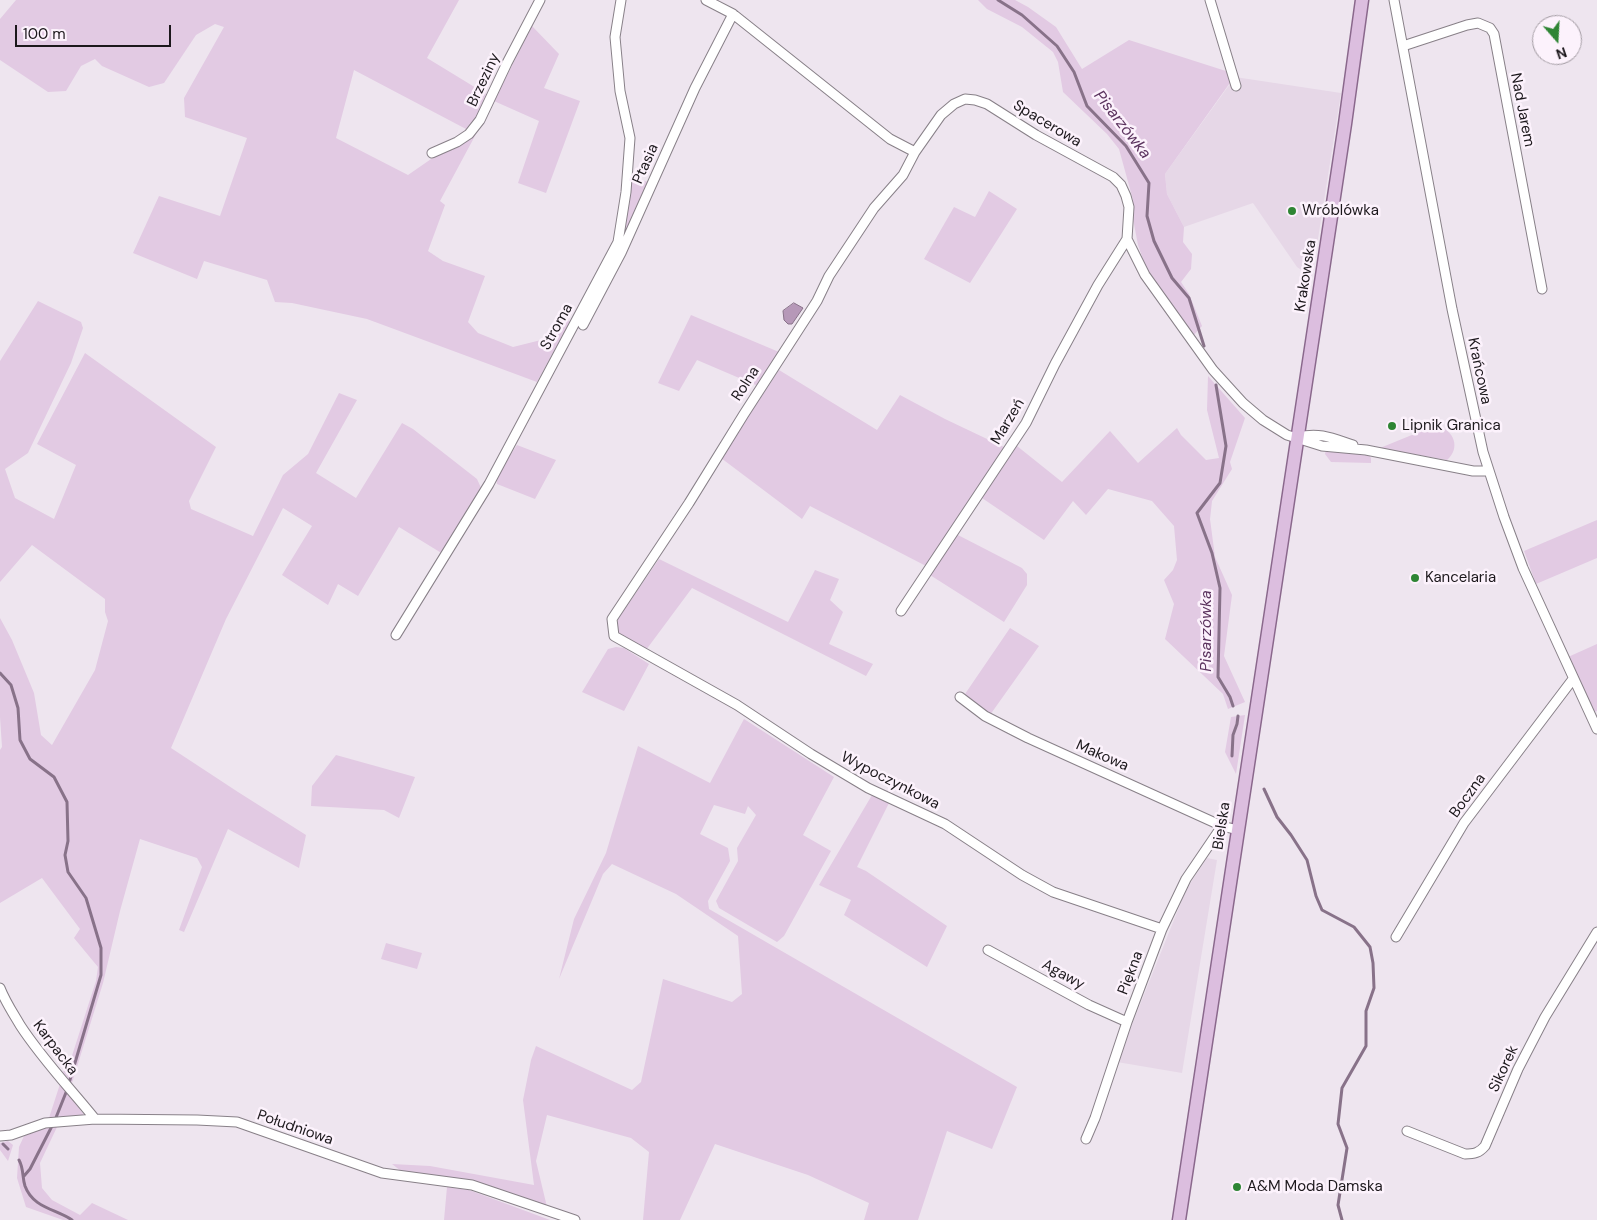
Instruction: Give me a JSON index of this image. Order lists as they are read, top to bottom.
{
  "streets": {
    "main road": ["Krakowska", "Bielska"],
    "street": [
      "Brzeziny",
      "Nad Jarem",
      "Spacerowa",
      "Ptasia",
      "Stroma",
      "Krańcowa",
      "Rolna",
      "Marzeń",
      "Makowa",
      "Wypoczynkowa",
      "Boczna",
      "Piękna",
      "Agawy",
      "Karpacka",
      "Sikorek",
      "Południowa"
    ]
  },
  "crossings": [
    ["Nad Jarem", "Krańcowa"],
    ["Spacerowa", "Rolna"],
    ["Spacerowa", "Marzeń"],
    ["Krakowska", "Bielska"],
    ["Krańcowa", "Boczna"],
    ["Rolna", "Wypoczynkowa"],
    ["Makowa", "Bielska"],
    ["Makowa", "Piękna"],
    ["Wypoczynkowa", "Piękna"],
    ["Piękna", "Agawy"],
    ["Karpacka", "Południowa"]
  ],
  "water": ["Pisarzówka"],
  "places": [
    "Wróblówka",
    "Lipnik Granica",
    "Kancelaria",
    "A&M Moda Damska"
  ],
  "scale_bar": "100 m",
  "north": "bottom"
}
